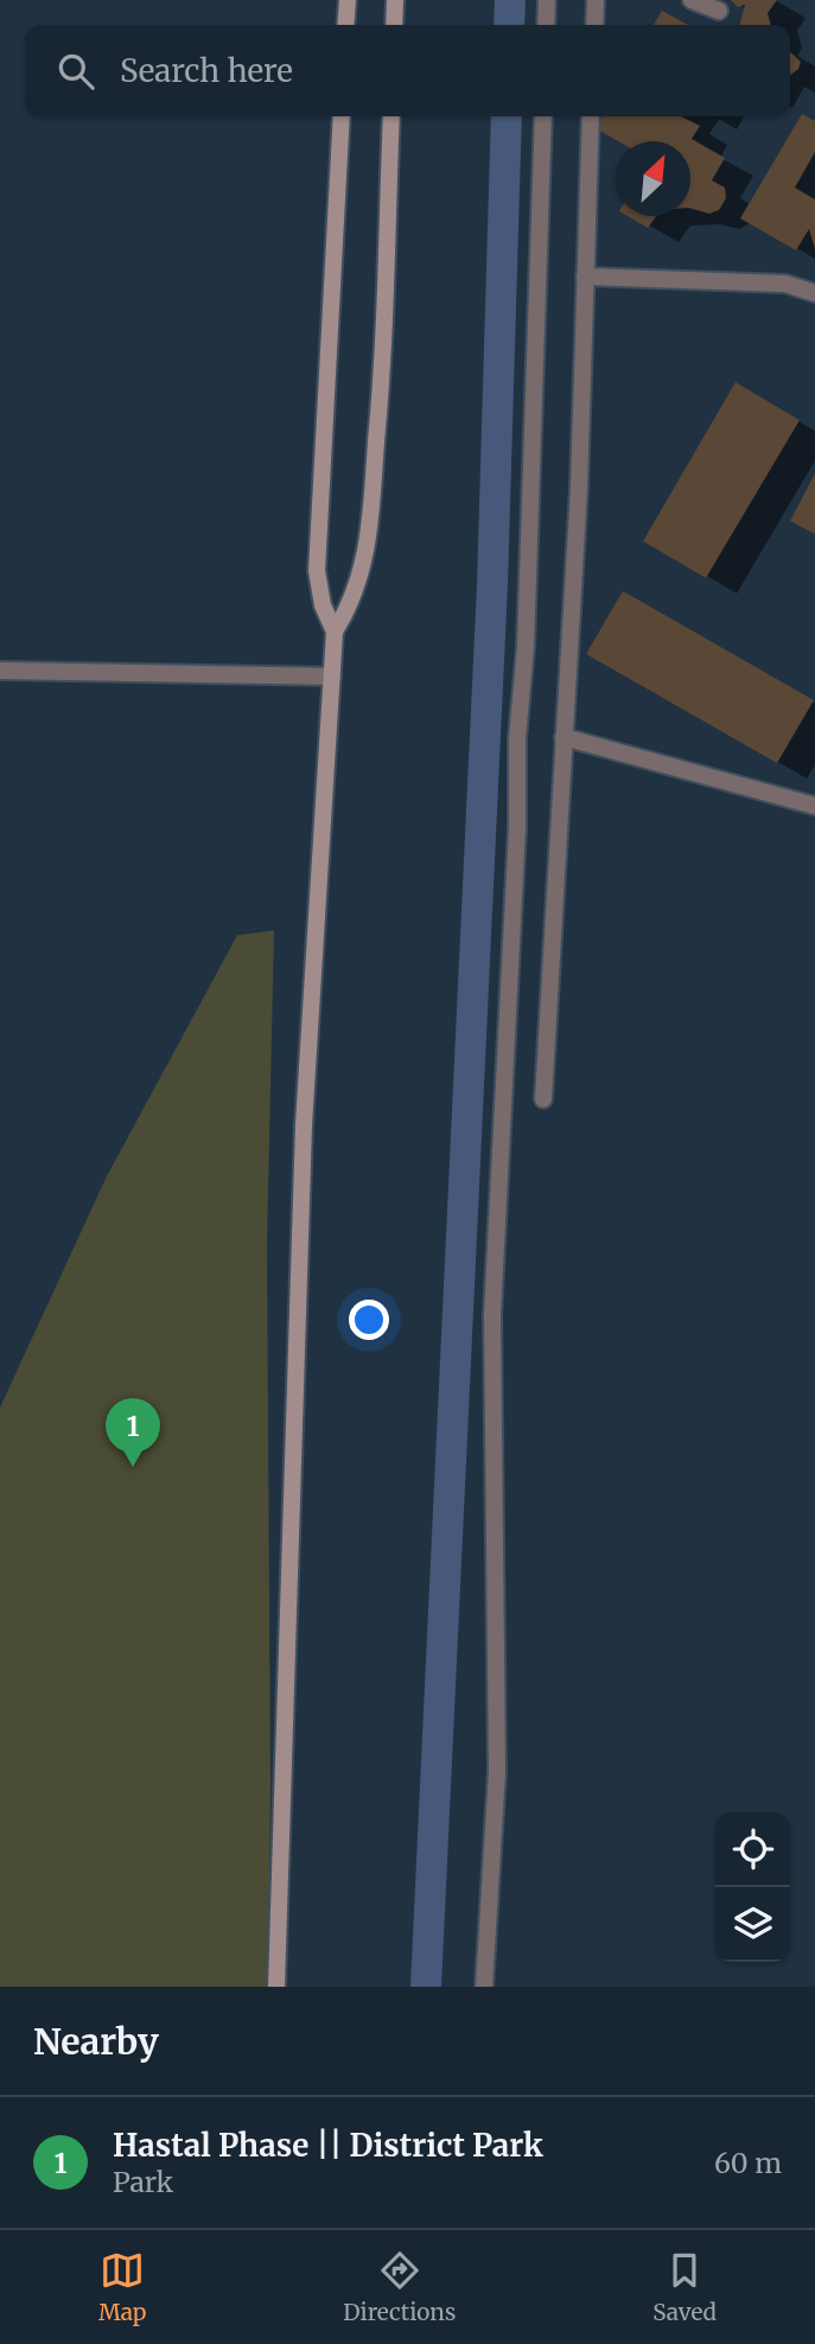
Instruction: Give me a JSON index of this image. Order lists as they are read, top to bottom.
{
  "north": "top right",
  "page": {
    "search": "Search here",
    "pins": "1",
    "heading": "Nearby",
    "list": [
      {
        "mark": "1",
        "name": "Hastal Phase || District Park",
        "note": "Park",
        "value": "60 m"
      }
    ],
    "nav": ["Map", "Directions", "Saved"]
  }
}
